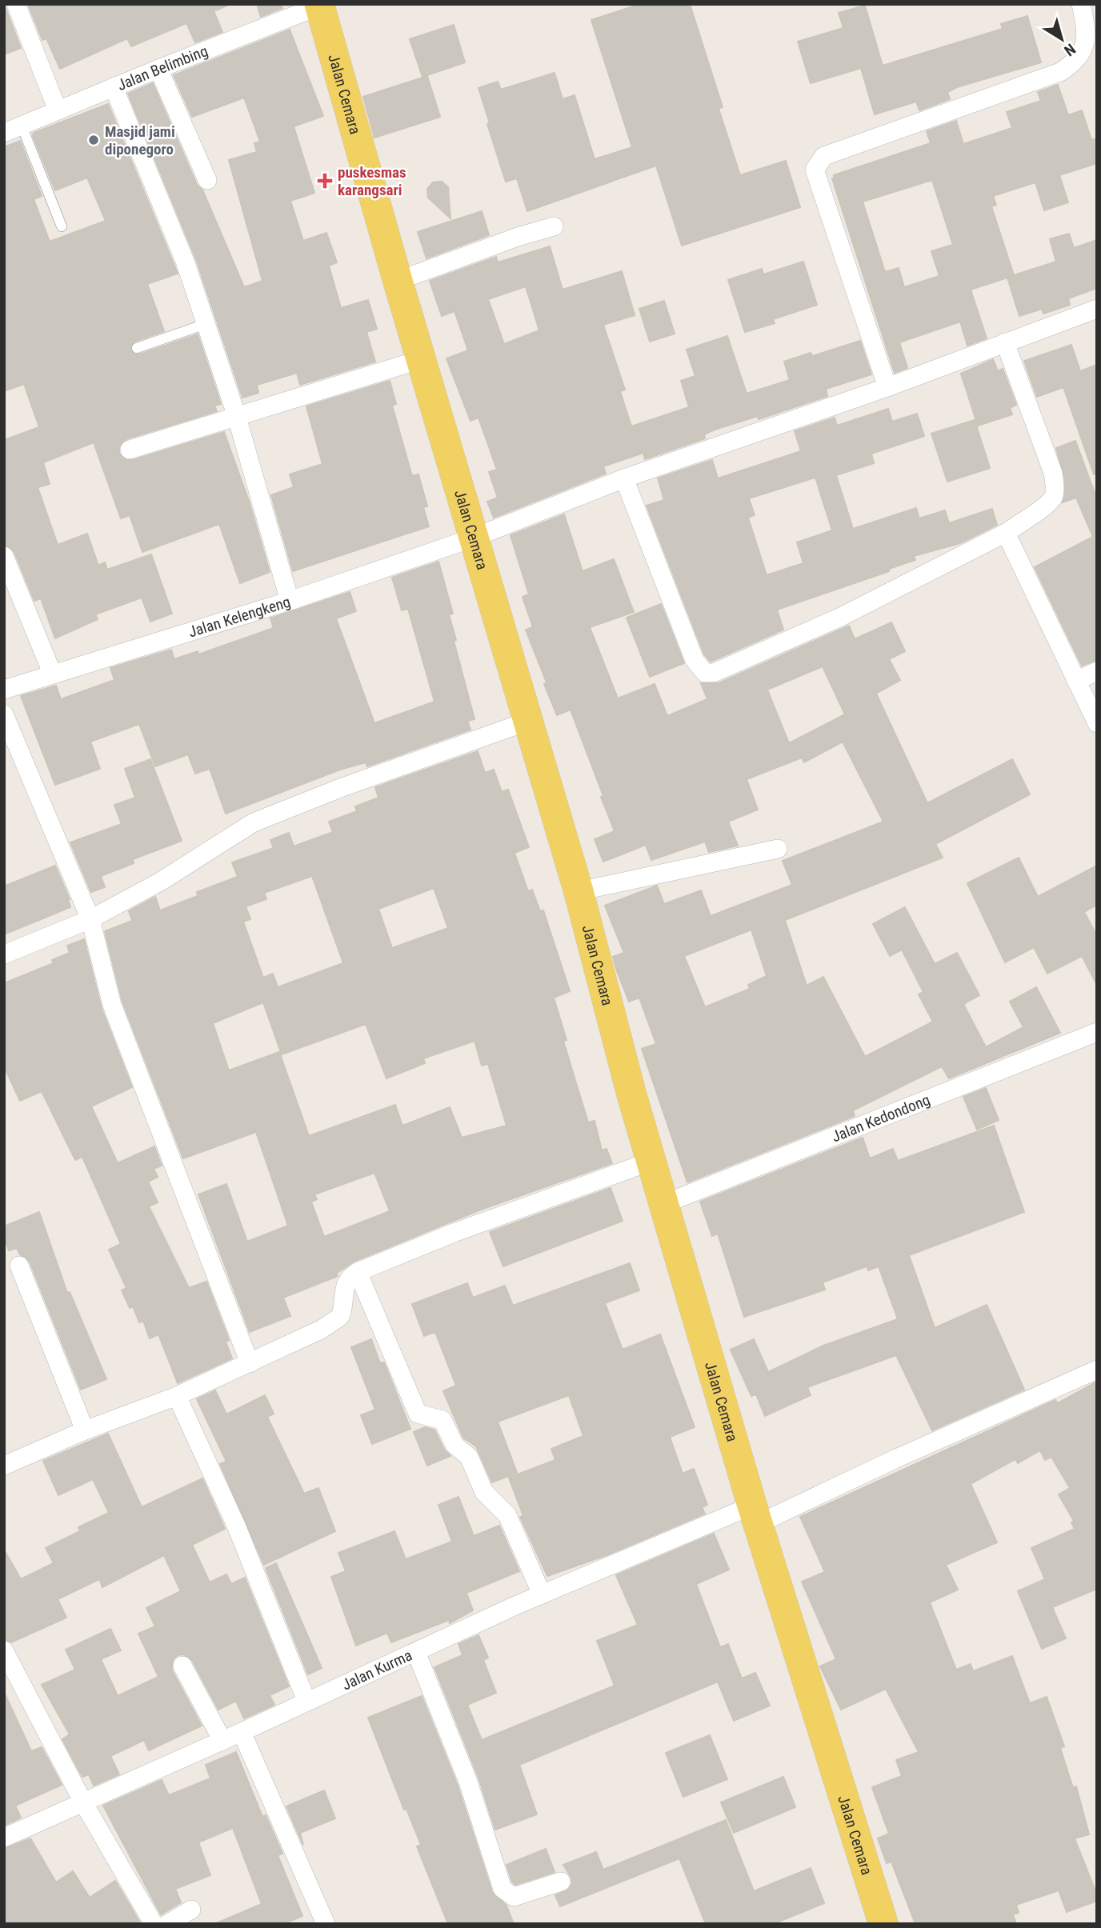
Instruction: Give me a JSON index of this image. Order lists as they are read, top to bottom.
{
  "streets": {
    "main road": ["Jalan Cemara"],
    "street": [
      "Jalan Belimbing",
      "Jalan Kelengkeng",
      "Jalan Kedondong",
      "Jalan Kurma"
    ]
  },
  "crossings": [
    ["Jalan Belimbing", "Jalan Cemara"],
    ["Jalan Cemara", "Jalan Kelengkeng"],
    ["Jalan Cemara", "Jalan Kedondong"],
    ["Jalan Cemara", "Jalan Kurma"]
  ],
  "places": {
    "other": ["Masjid jami diponegoro"],
    "health": ["puskesmas karangsari"]
  },
  "north": "bottom right"
}
